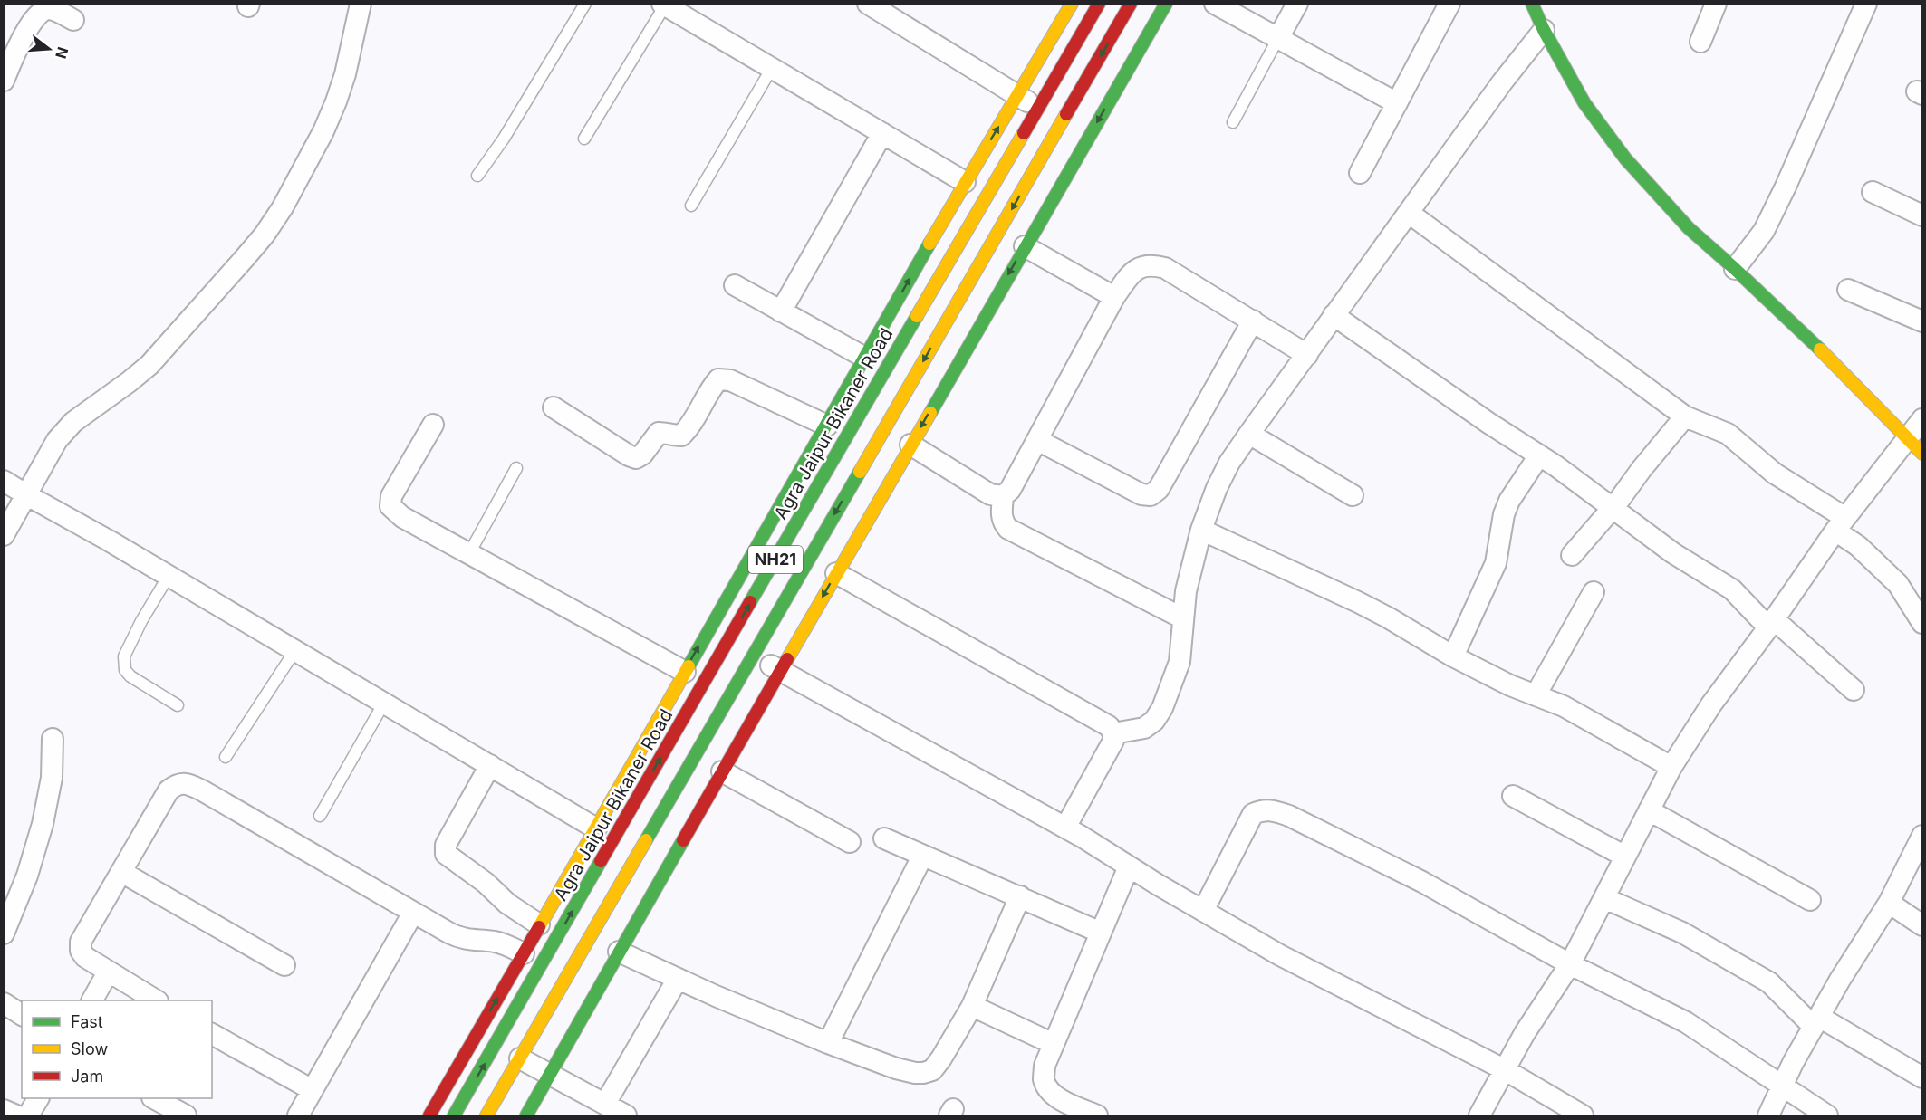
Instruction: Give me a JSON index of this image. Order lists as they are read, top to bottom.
{
  "streets": {
    "main road": ["Agra Jaipur Bikaner Road", "NH21"]
  },
  "legend": ["Fast", "Slow", "Jam"],
  "north": "right"
}
